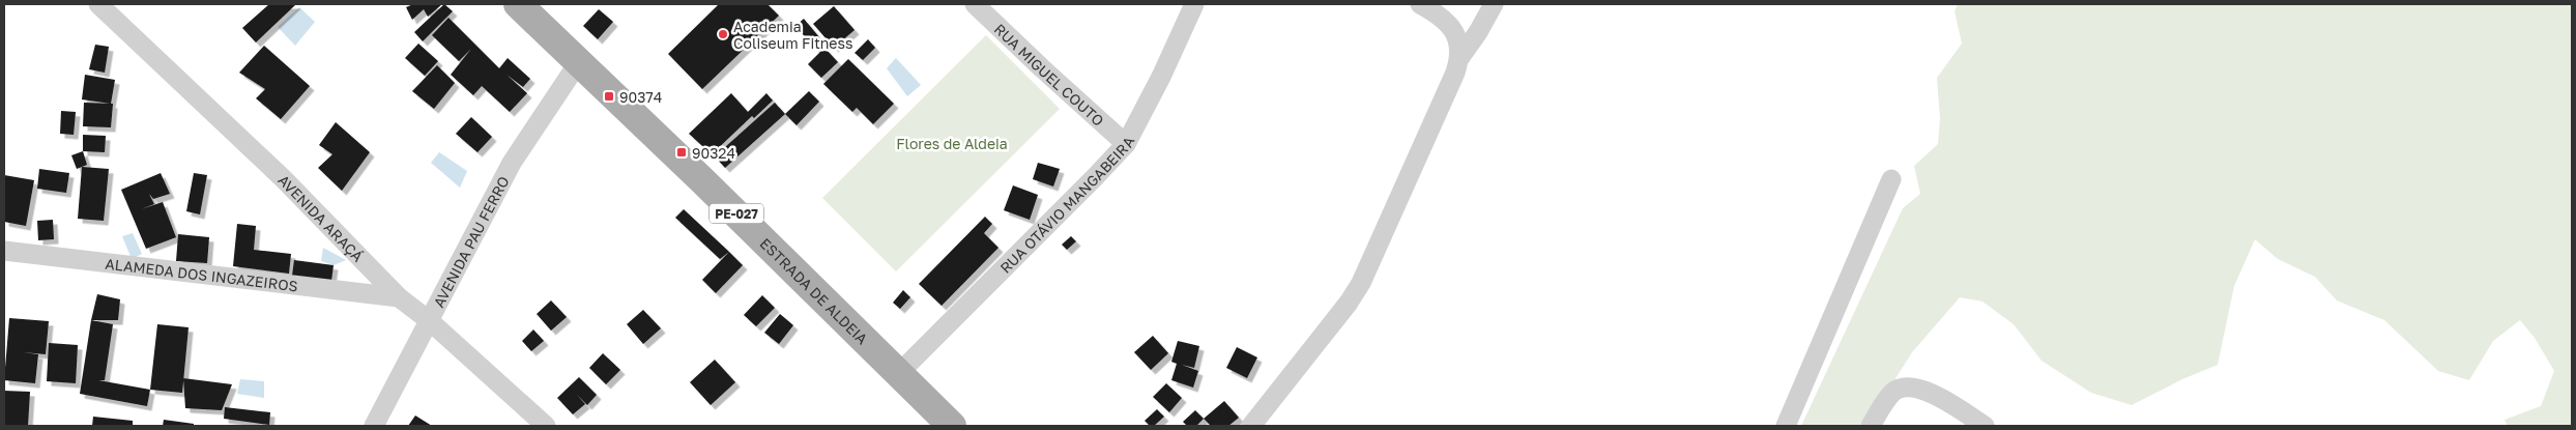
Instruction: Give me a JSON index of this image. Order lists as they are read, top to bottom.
{
  "streets": {
    "main road": ["PE-027", "ESTRADA DE ALDEIA"],
    "street": [
      "RUA MIGUEL COUTO",
      "RUA OTÁVIO MANGABEIRA",
      "AVENIDA ARAÇÁ",
      "AVENIDA PAU FERRO",
      "ALAMEDA DOS INGAZEIROS"
    ]
  },
  "crossings": [
    ["RUA MIGUEL COUTO", "RUA OTÁVIO MANGABEIRA"],
    ["RUA OTÁVIO MANGABEIRA", "ESTRADA DE ALDEIA"],
    ["AVENIDA ARAÇÁ", "AVENIDA PAU FERRO"],
    ["AVENIDA ARAÇÁ", "ALAMEDA DOS INGAZEIROS"],
    ["AVENIDA PAU FERRO", "ESTRADA DE ALDEIA"]
  ],
  "parks": ["Flores de Aldeia"],
  "places": {
    "other": ["Academia Coliseum Fitness"],
    "transit": ["90374", "90324"]
  }
}
